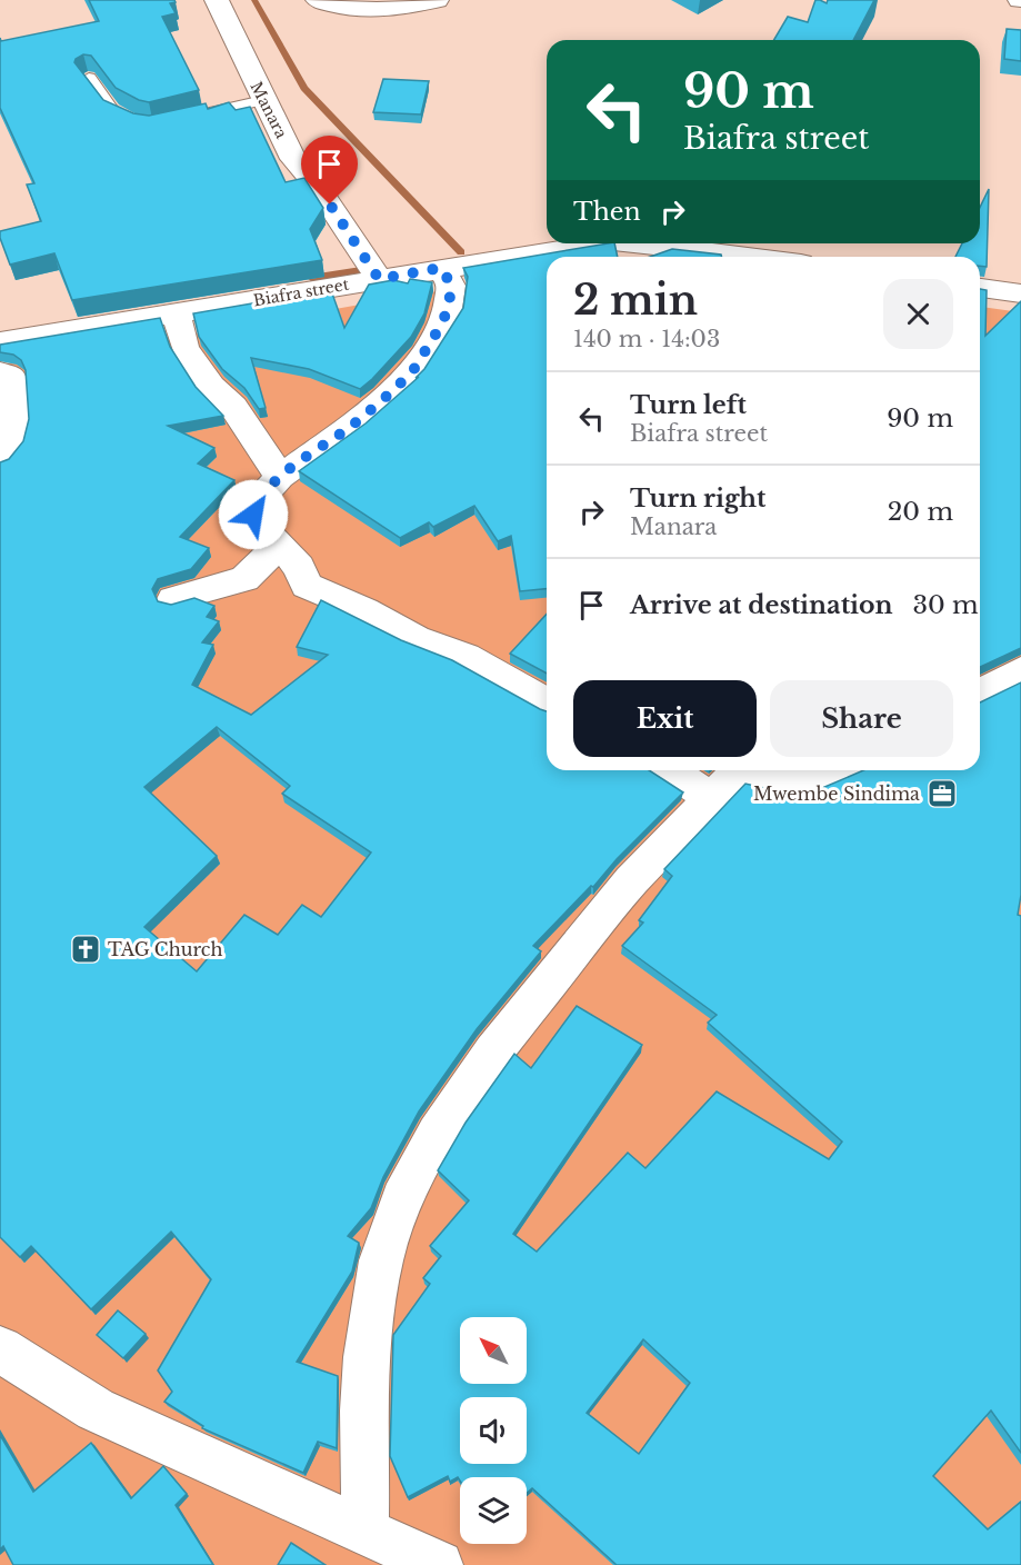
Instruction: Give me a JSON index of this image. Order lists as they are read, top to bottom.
{
  "streets": {
    "street": ["Manara", "Biafra street"]
  },
  "crossings": [
    ["Manara", "Biafra street"]
  ],
  "places": {
    "office": ["Mwembe Sindima"],
    "church": ["TAG Church"]
  },
  "north": "top left",
  "page": {
    "turn": ["90 m", "Biafra street"],
    "then": "Then",
    "heading": ["2 min", "140 m · 14:03"],
    "list": [
      {
        "name": "Turn left",
        "note": "Biafra street",
        "value": "90 m"
      },
      {
        "name": "Turn right",
        "note": "Manara",
        "value": "20 m"
      },
      {
        "name": "Arrive at destination",
        "value": "30 m"
      }
    ],
    "buttons": ["Exit", "Share"]
  }
}
